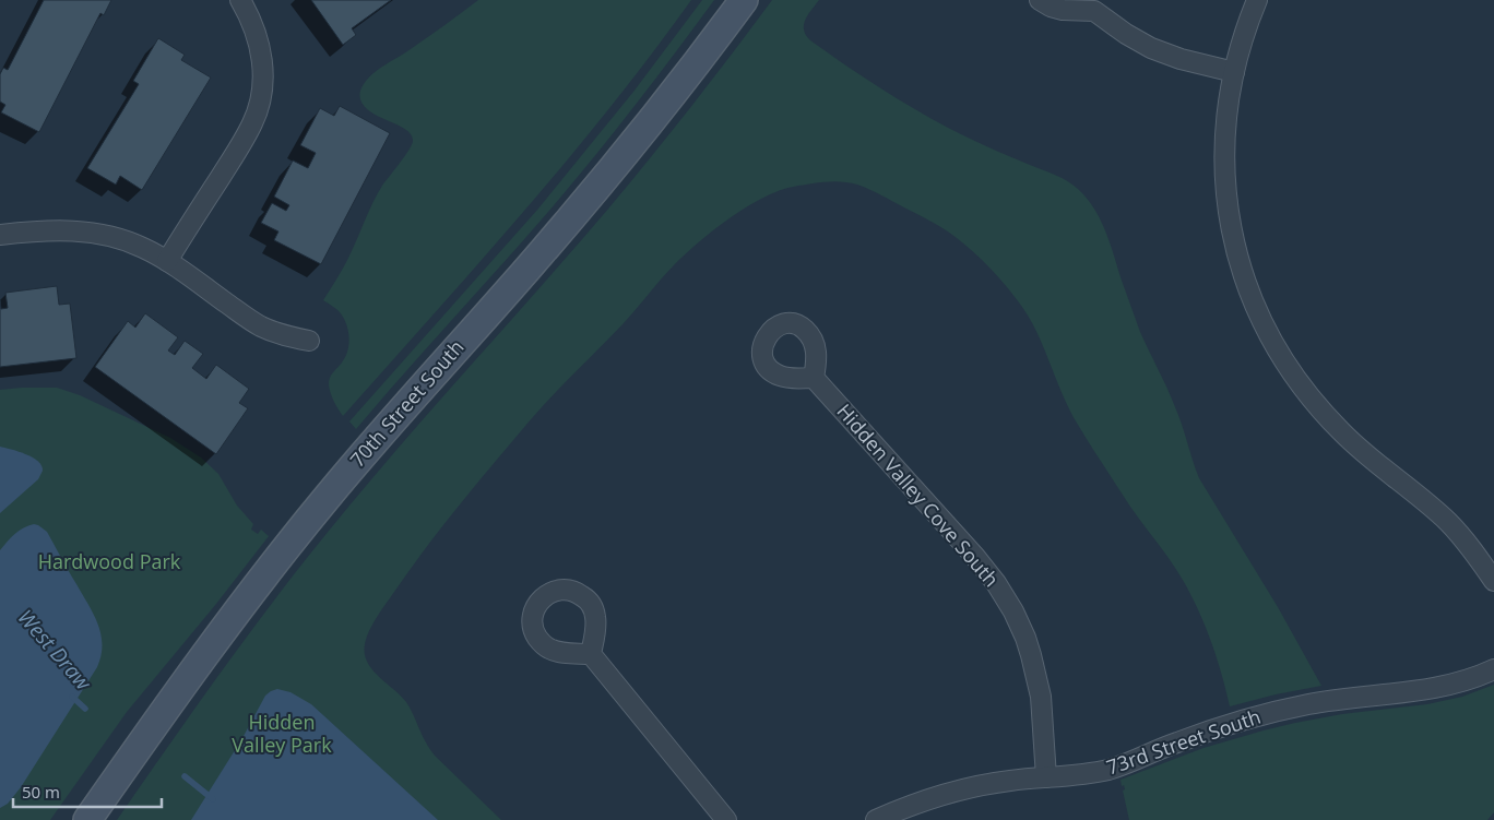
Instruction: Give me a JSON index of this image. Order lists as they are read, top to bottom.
{
  "streets": {
    "main road": ["70th Street South"],
    "street": ["Hidden Valley Cove South", "73rd Street South"]
  },
  "crossings": [
    ["Hidden Valley Cove South", "73rd Street South"]
  ],
  "water": ["West Draw"],
  "parks": ["Hardwood Park", "Hidden Valley Park"],
  "scale_bar": "50 m"
}
